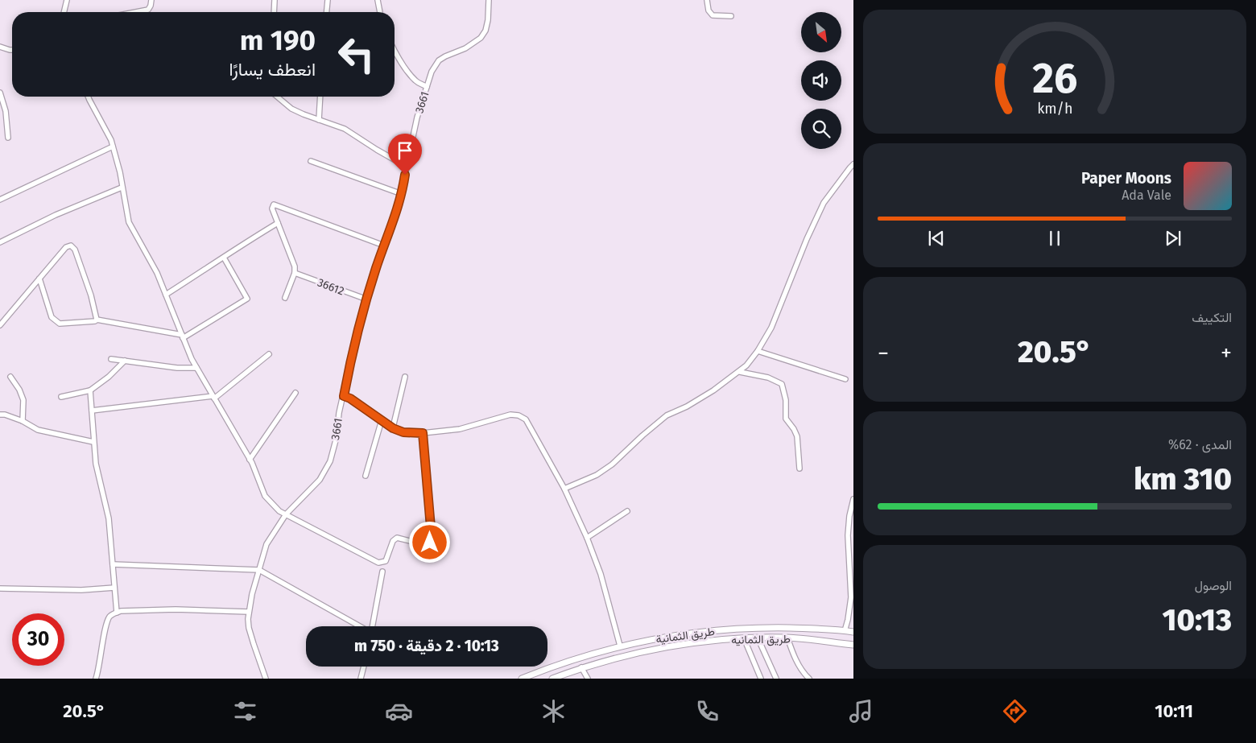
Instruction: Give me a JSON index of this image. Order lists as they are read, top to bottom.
{
  "streets": {
    "street": [
      "3661",
      "36612",
      "طريق الثمانية",
      "طريق الثمانيه"
    ]
  },
  "crossings": [
    ["3661", "36612"]
  ],
  "north": "bottom right",
  "page": {
    "turn": ["190 m", "انعطف يسارًا"],
    "song": ["Paper Moons", "Ada Vale"],
    "tile": [
      "التكييف",
      ["المدى · 62%", "310 km"],
      ["الوصول", "10:13"]
    ],
    "heat": ["−", "20.5°", "+"],
    "limit": "30",
    "trip": "10:13 · 2 دقيقة · 750 m",
    "tabs": ["10:11", "20.5°"],
    "gauge": ["26", "km/h"]
  }
}
